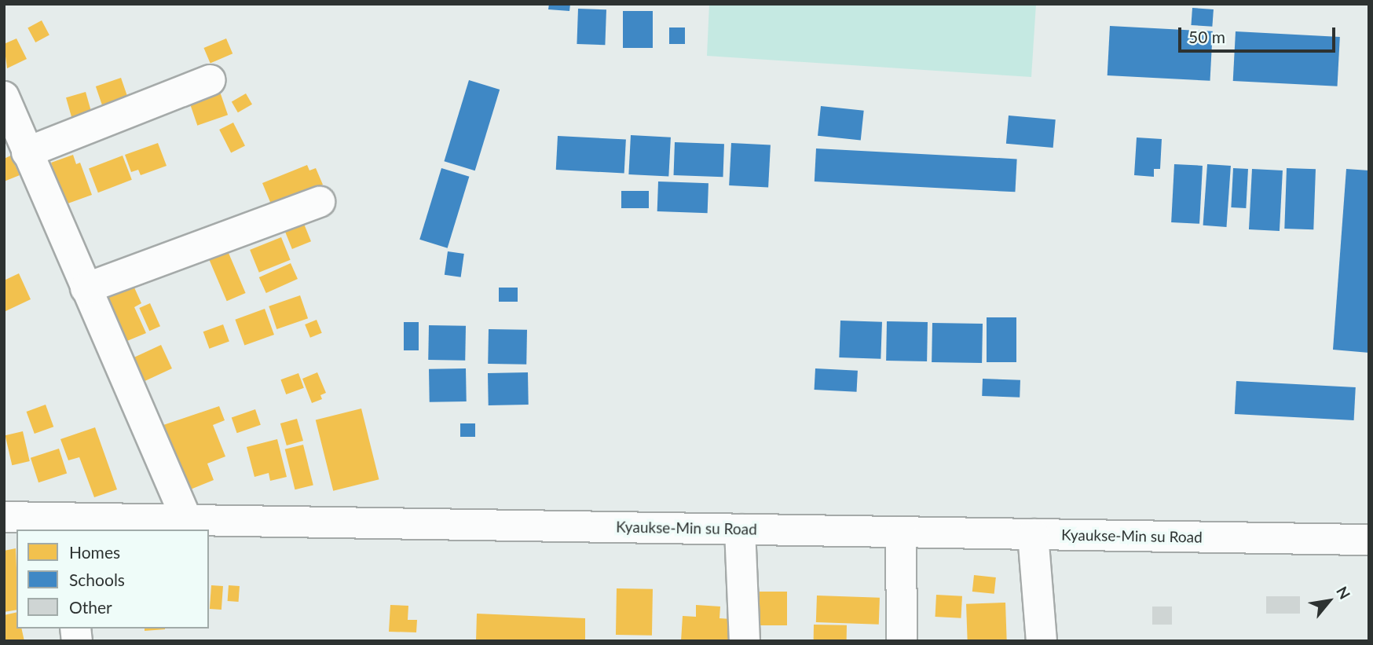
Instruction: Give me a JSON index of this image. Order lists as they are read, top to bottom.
{
  "streets": {
    "street": ["Kyaukse-Min su Road"]
  },
  "legend": ["Homes", "Schools", "Other"],
  "scale_bar": "50 m",
  "north": "top right"
}
